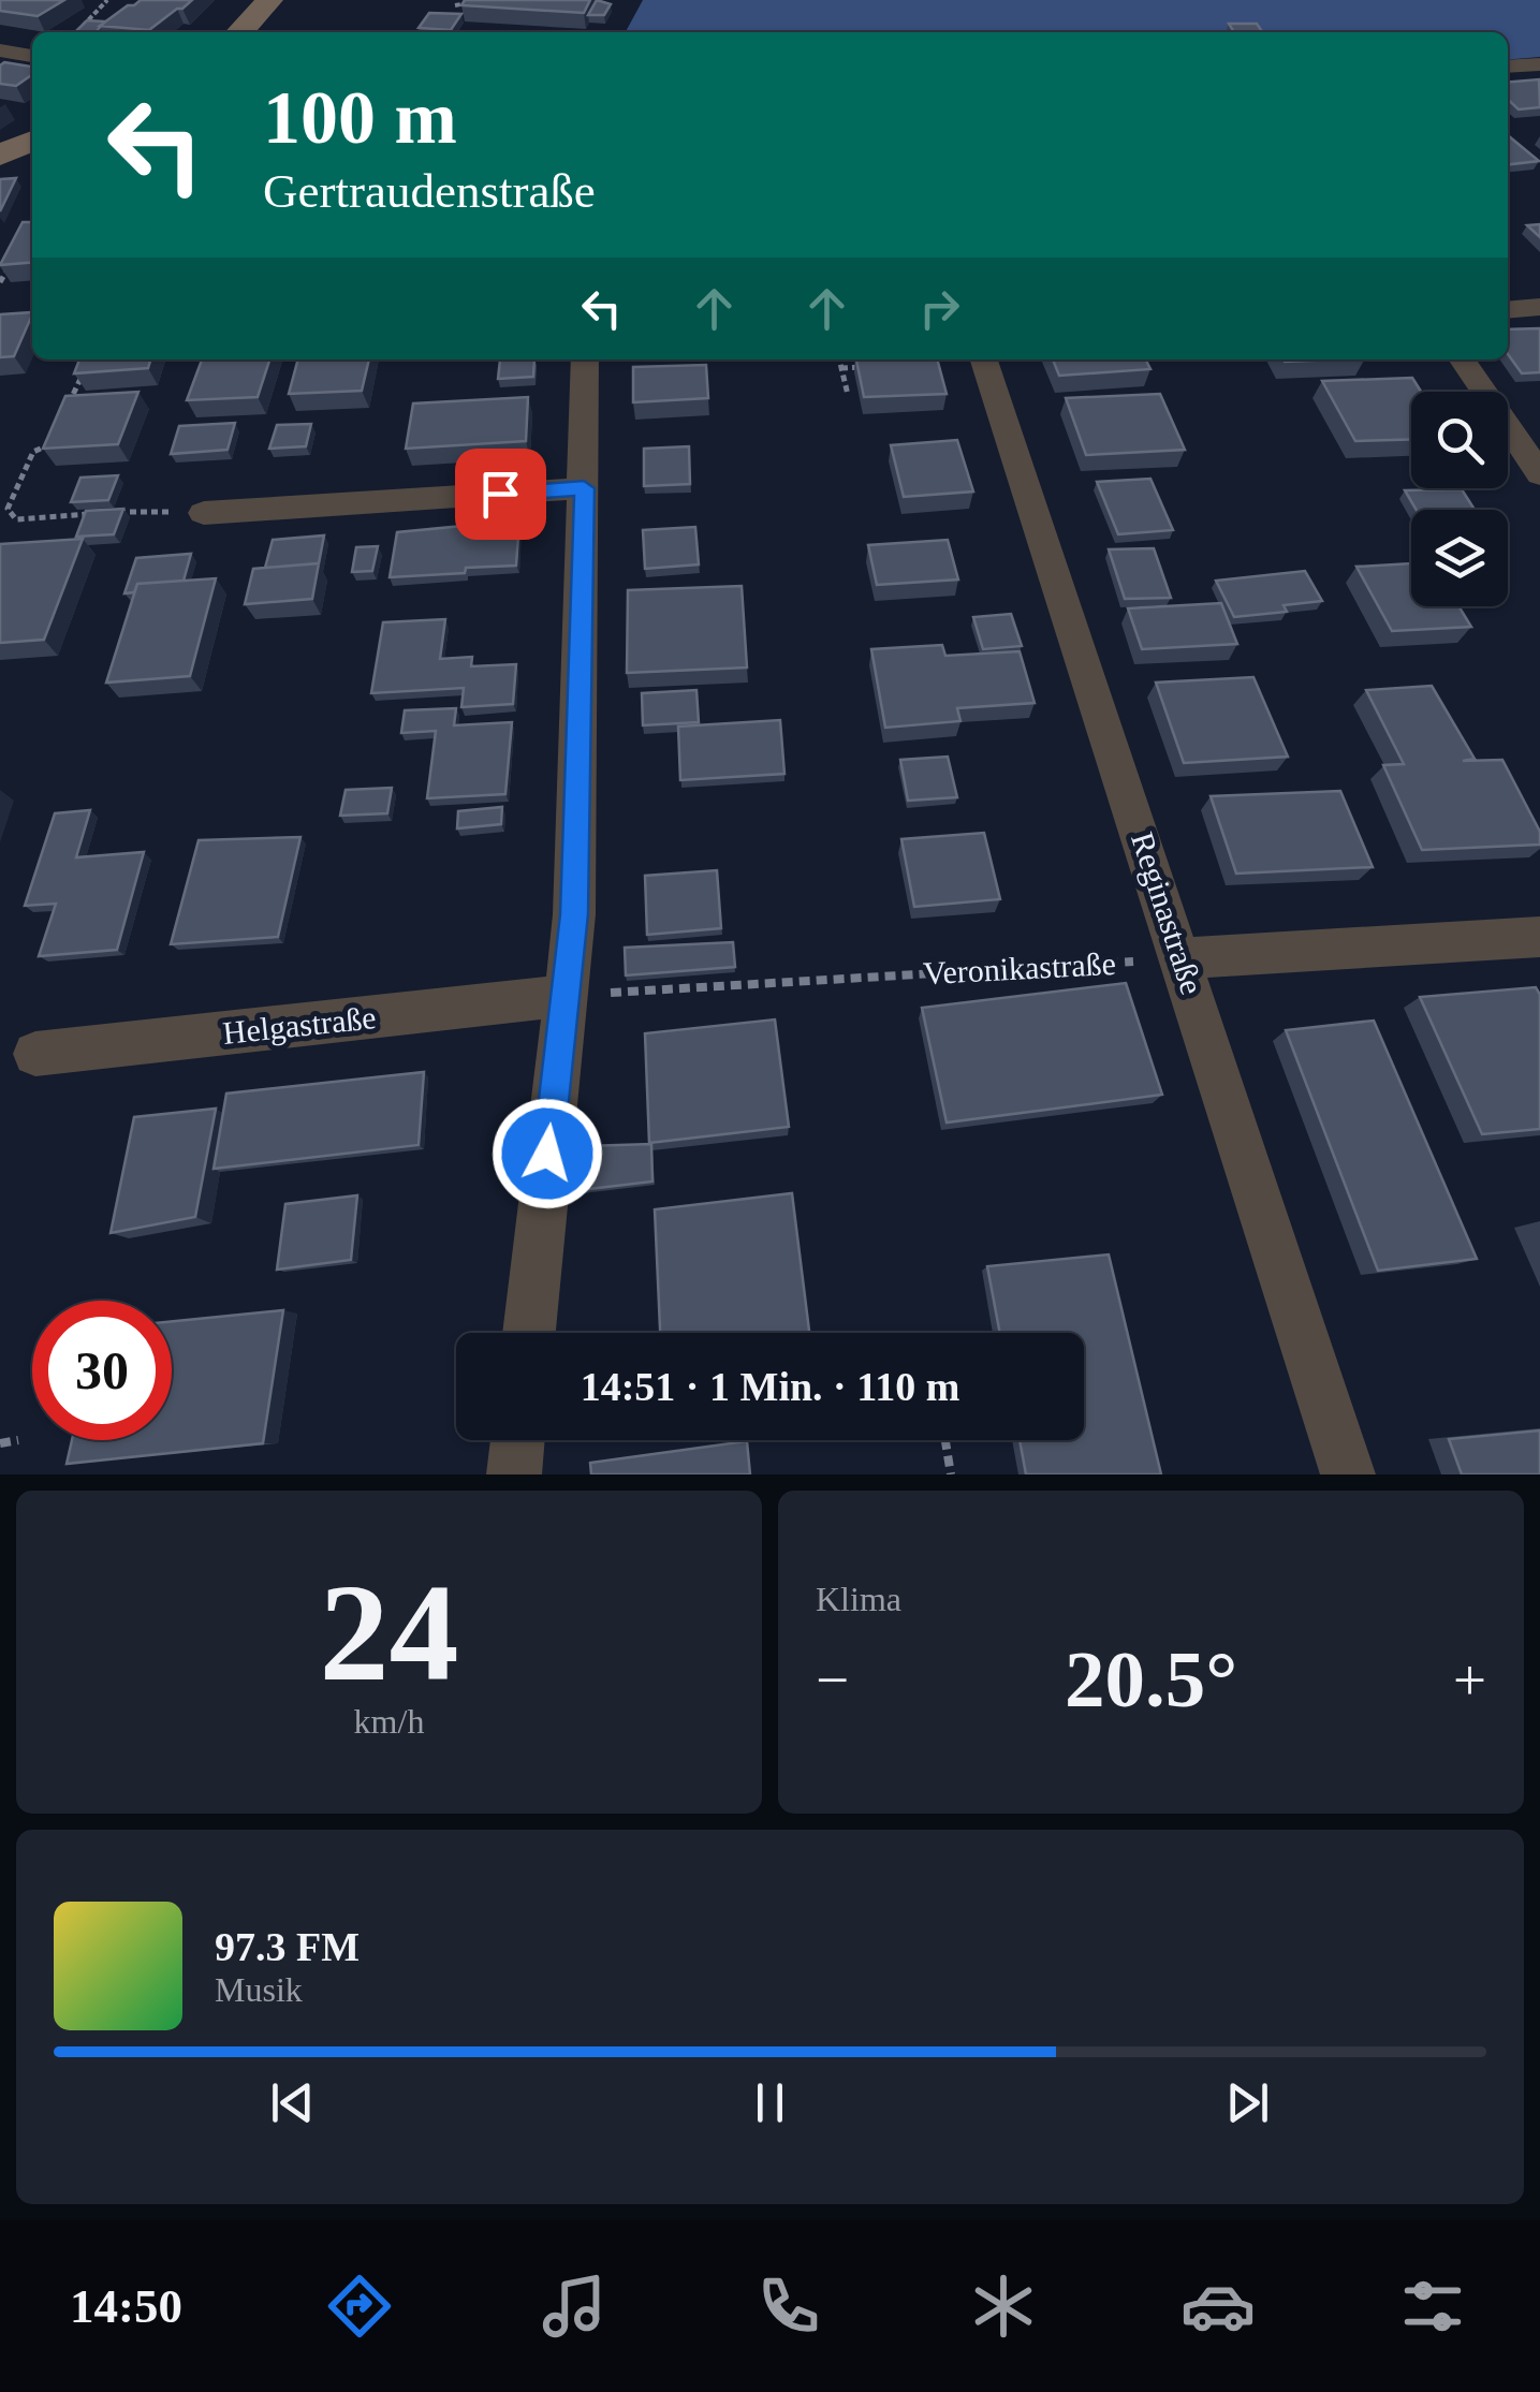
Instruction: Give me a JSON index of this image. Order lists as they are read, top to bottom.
{
  "streets": {
    "street": ["Reginastraße", "Helgastraße"],
    "path": ["Veronikastraße"]
  },
  "crossings": [
    ["Reginastraße", "Veronikastraße"],
    ["Veronikastraße", "Helgastraße"]
  ],
  "page": {
    "turn": ["100 m", "Gertraudenstraße"],
    "limit": "30",
    "trip": "14:51 · 1 Min. · 110 m",
    "tile": [
      ["24", "km/h"],
      "Klima"
    ],
    "heat": ["−", "20.5°", "+"],
    "song": ["97.3 FM", "Musik"],
    "tabs": "14:50"
  }
}
